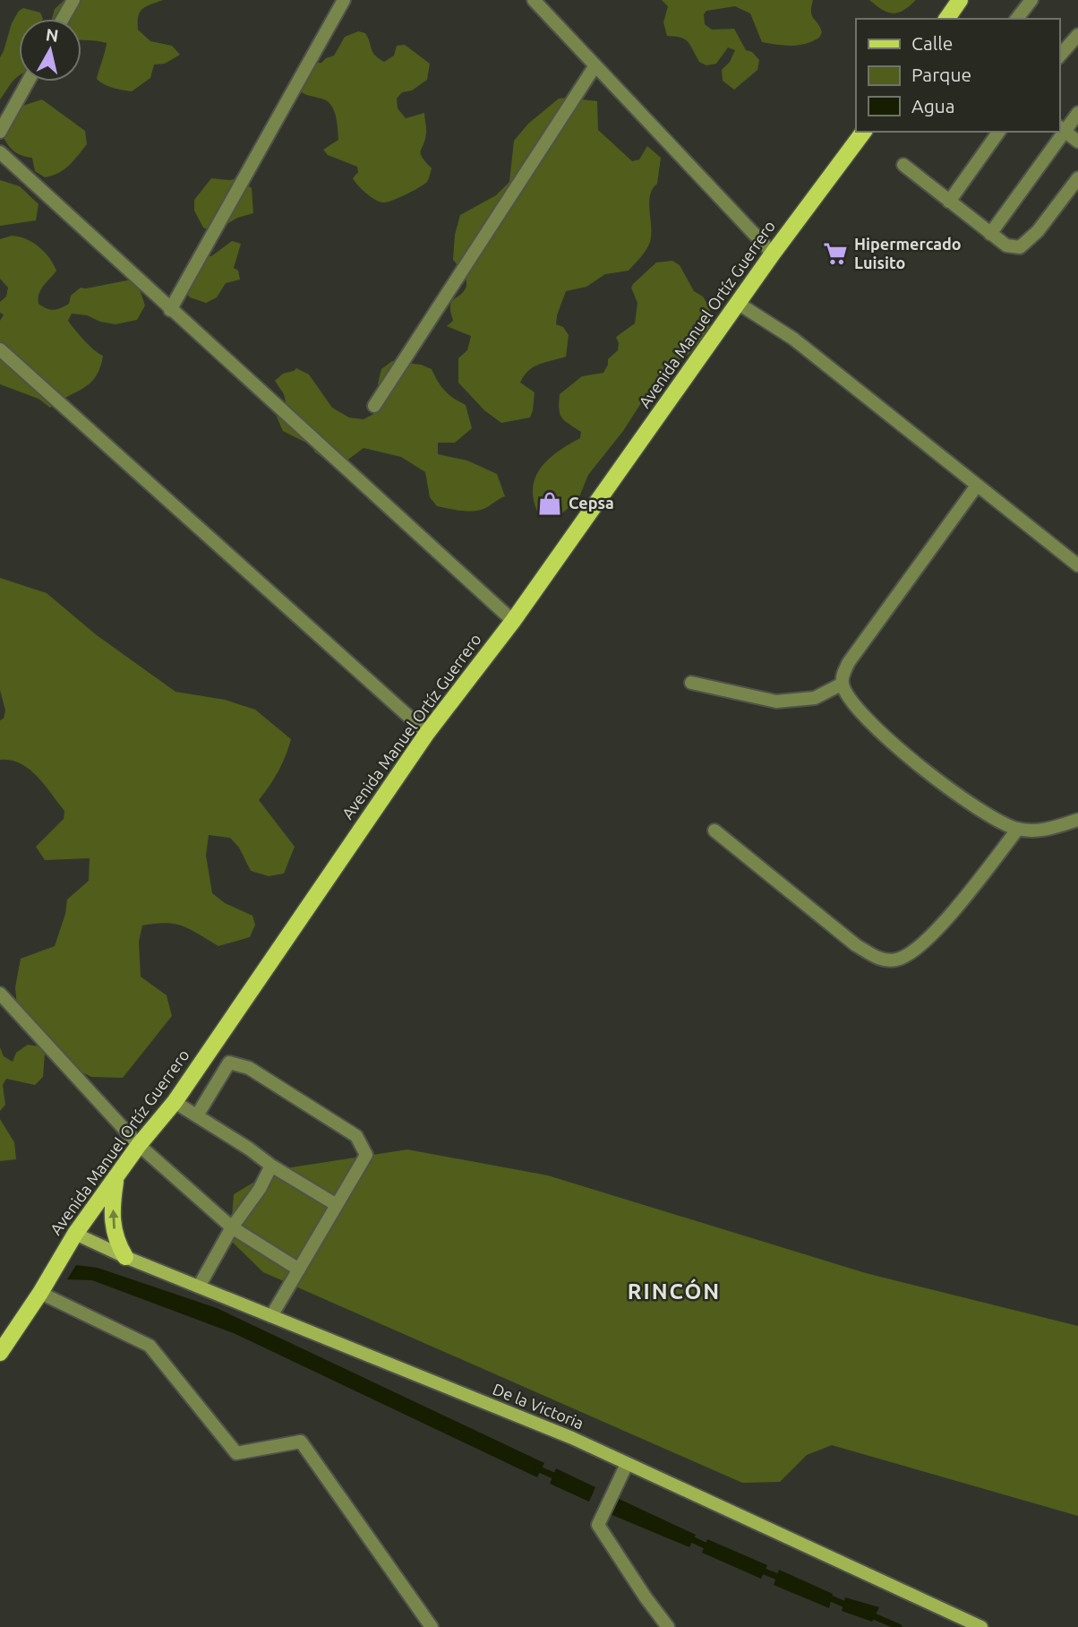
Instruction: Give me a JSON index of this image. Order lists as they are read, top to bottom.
{
  "streets": {
    "main road": ["Avenida Manuel Ortíz Guerrero", "De la Victoria"]
  },
  "crossings": [
    ["Avenida Manuel Ortíz Guerrero", "De la Victoria"]
  ],
  "districts": ["RINCÓN"],
  "places": {
    "supermarket": ["Hipermercado Luisito"],
    "shop": ["Cepsa"]
  },
  "legend": ["Calle", "Parque", "Agua"],
  "north": "top"
}
